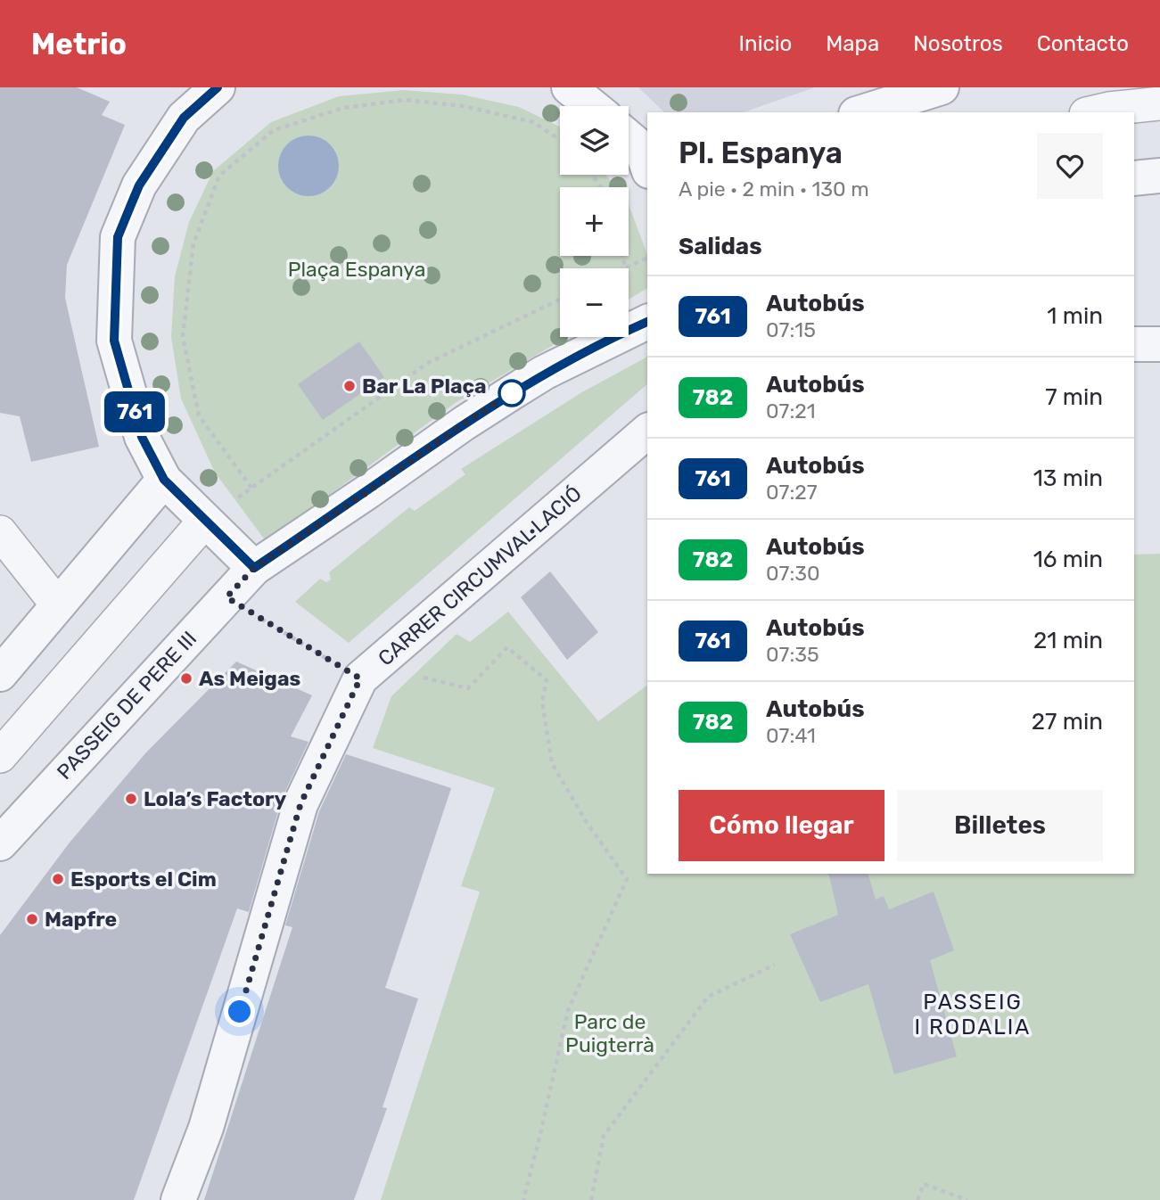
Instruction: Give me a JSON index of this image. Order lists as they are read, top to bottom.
{
  "streets": {
    "street": ["CARRER CIRCUMVAL·LACIÓ", "PASSEIG DE PERE III"]
  },
  "districts": ["PASSEIG I RODALIA"],
  "parks": ["Plaça Espanya", "Parc de Puigterrà"],
  "places": [
    "Bar La Plaça",
    "As Meigas",
    "Lola’s Factory",
    "Esports el Cim",
    "Mapfre"
  ],
  "lines": ["bus line 761"],
  "page": {
    "header": "Metrio",
    "nav": [
      "Inicio",
      "Mapa",
      "Nosotros",
      "Contacto"
    ],
    "on_map": "761",
    "map_buttons": ["+", "−"],
    "heading": [
      ["Pl. Espanya", "A pie · 2 min · 130 m"],
      "Salidas"
    ],
    "list": [
      {
        "mark": "761",
        "name": "Autobús",
        "note": "07:15",
        "value": "1 min"
      },
      {
        "mark": "782",
        "name": "Autobús",
        "note": "07:21",
        "value": "7 min"
      },
      {
        "mark": "761",
        "name": "Autobús",
        "note": "07:27",
        "value": "13 min"
      },
      {
        "mark": "782",
        "name": "Autobús",
        "note": "07:30",
        "value": "16 min"
      },
      {
        "mark": "761",
        "name": "Autobús",
        "note": "07:35",
        "value": "21 min"
      },
      {
        "mark": "782",
        "name": "Autobús",
        "note": "07:41",
        "value": "27 min"
      }
    ],
    "buttons": ["Cómo llegar", "Billetes"]
  }
}
